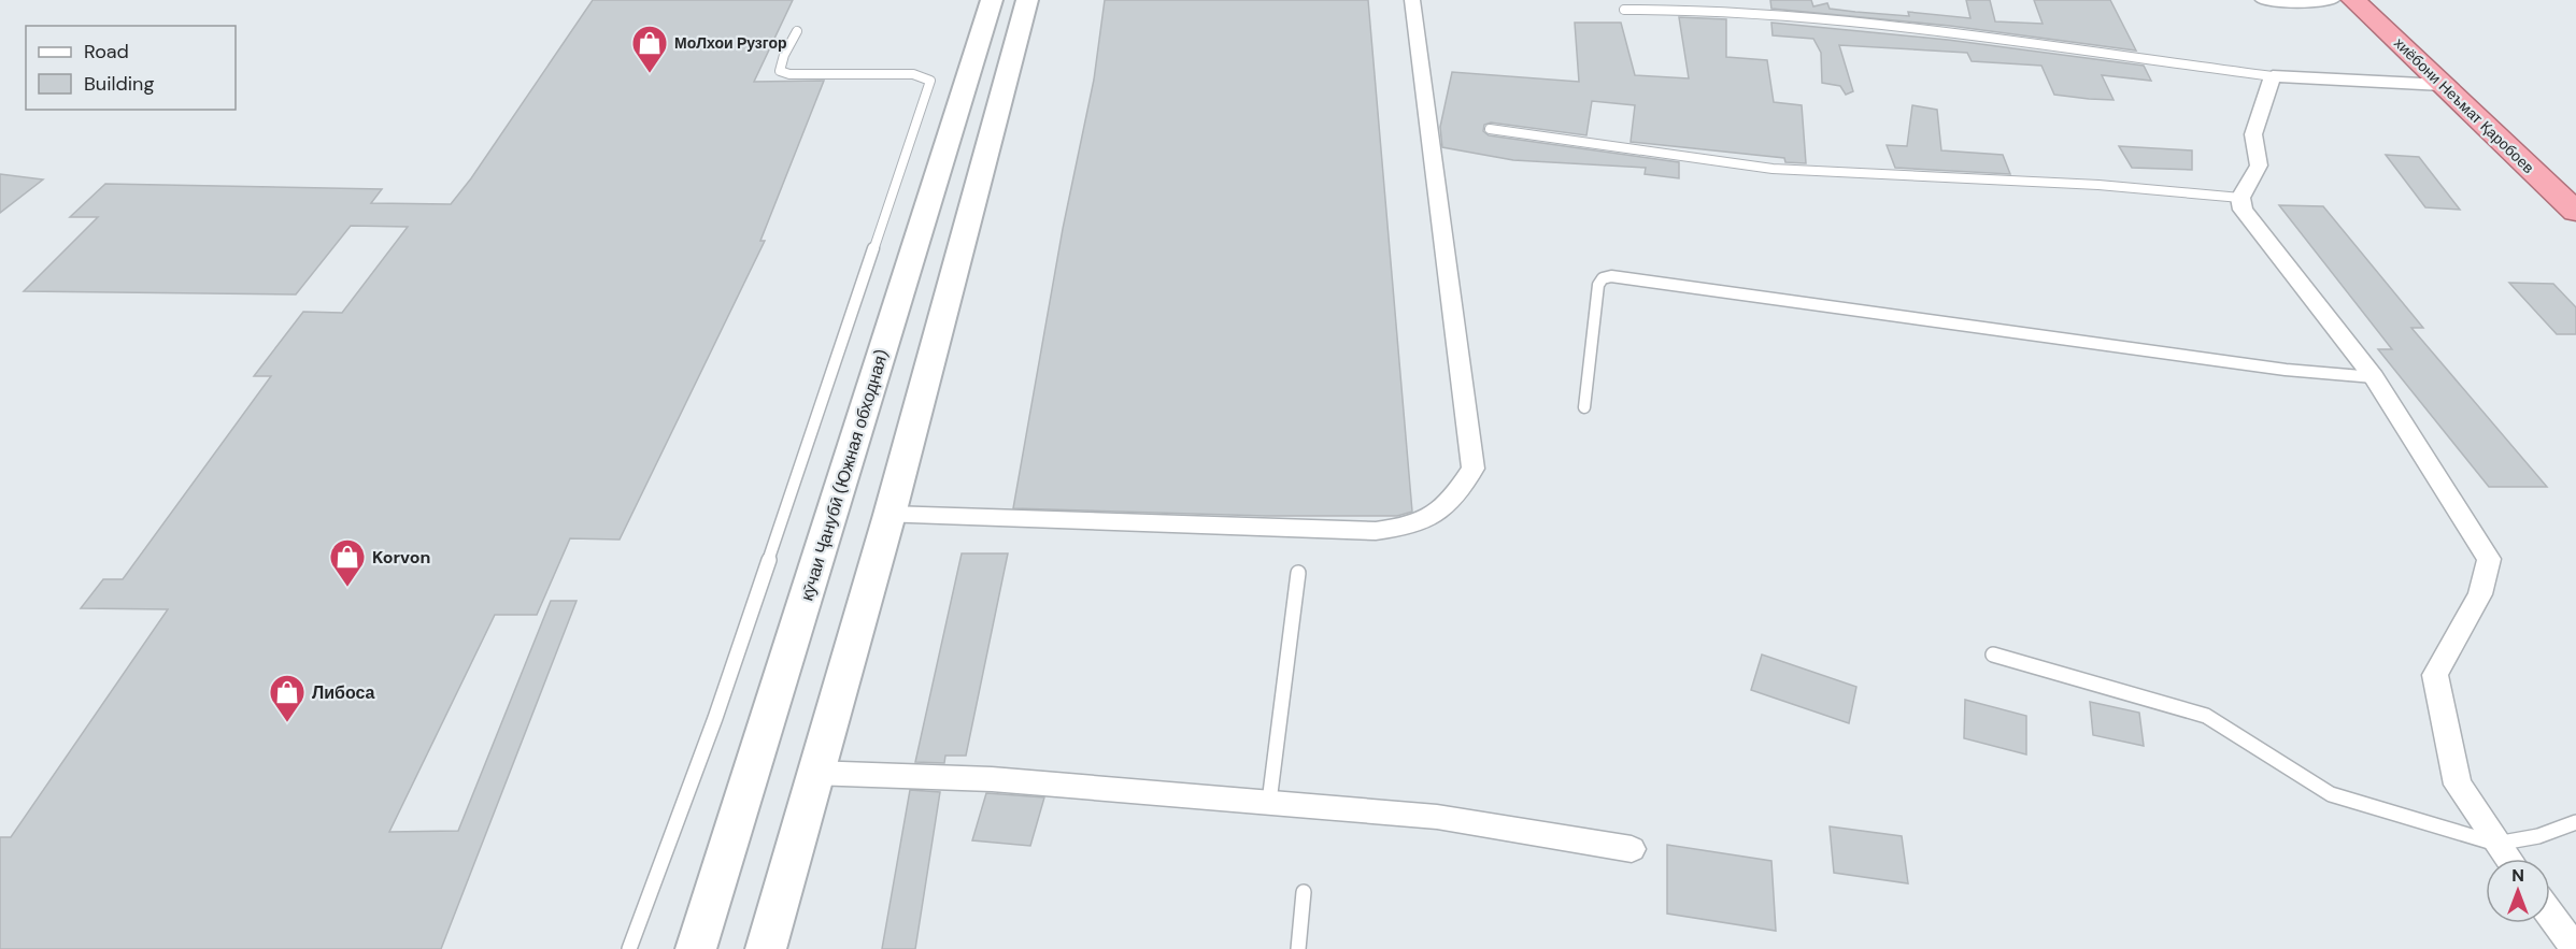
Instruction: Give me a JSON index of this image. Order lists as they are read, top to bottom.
{
  "streets": {
    "highway": ["хиёбони Неъмат Қаробоев"],
    "main road": ["кӯчаи Ҷанубӣ (Южная обходная)"]
  },
  "places": {
    "shop": ["МоЛхои Рузгор", "Korvon", "Либоса"]
  },
  "legend": ["Road", "Building"],
  "north": "top"
}
